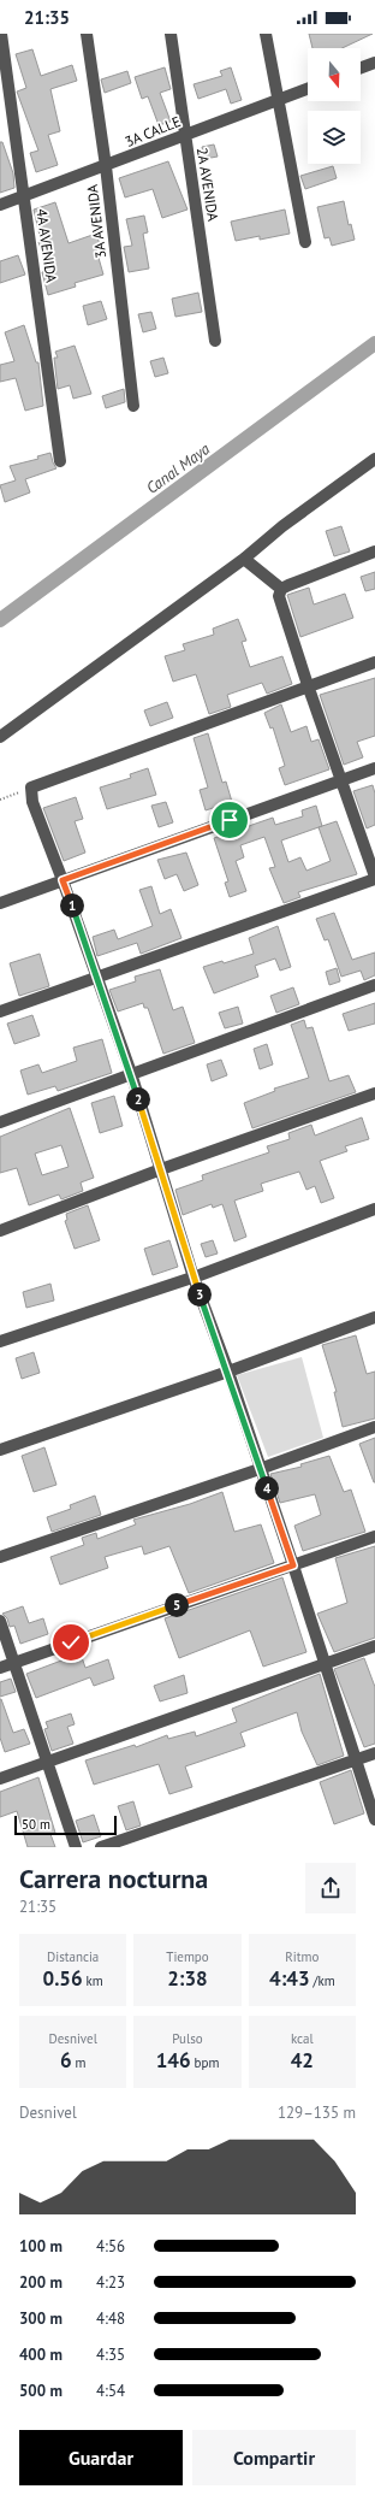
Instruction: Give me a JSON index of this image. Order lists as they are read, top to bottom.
{
  "streets": {
    "street": [
      "3A CALLE",
      "2A AVENIDA",
      "3A AVENIDA",
      "4A AVENIDA"
    ]
  },
  "crossings": [
    ["3A CALLE", "2A AVENIDA"],
    ["3A CALLE", "3A AVENIDA"],
    ["3A CALLE", "4A AVENIDA"]
  ],
  "water": ["Canal Maya"],
  "scale_bar": "50 m",
  "north": "bottom",
  "page": {
    "status": "21:35",
    "pins": [
      "1",
      "2",
      "3",
      "4",
      "5"
    ],
    "scale": "50 m",
    "heading": ["Carrera nocturna", "21:35"],
    "stats": [
      ["Distancia", "0.56 km"],
      ["Tiempo", "2:38"],
      ["Ritmo", "4:43 /km"],
      ["Desnivel", "6 m"],
      ["Pulso", "146 bpm"],
      ["kcal", "42"]
    ],
    "chart": ["Desnivel", "129–135 m"],
    "list": [
      {
        "name": "100 m",
        "note": "4:56"
      },
      {
        "name": "200 m",
        "note": "4:23"
      },
      {
        "name": "300 m",
        "note": "4:48"
      },
      {
        "name": "400 m",
        "note": "4:35"
      },
      {
        "name": "500 m",
        "note": "4:54"
      }
    ],
    "buttons": ["Guardar", "Compartir"]
  }
}
